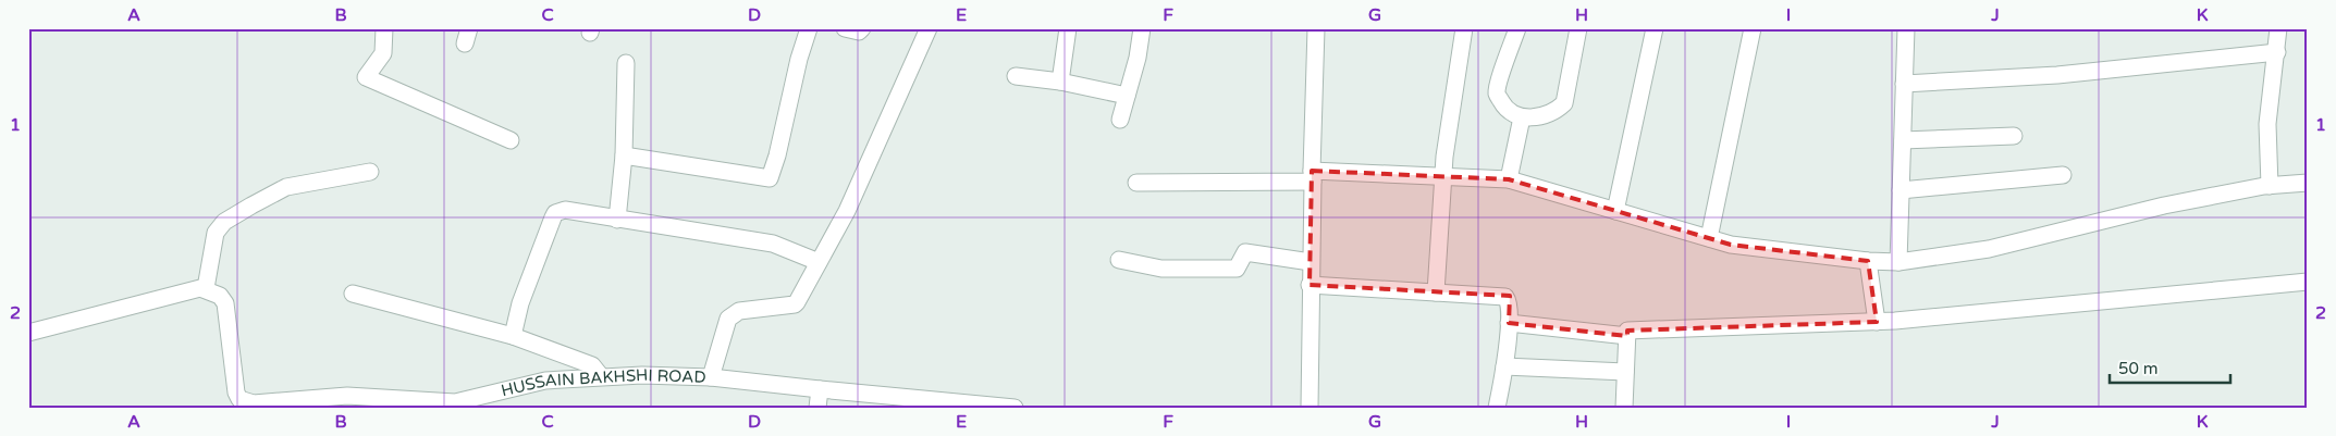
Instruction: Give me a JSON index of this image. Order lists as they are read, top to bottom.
{
  "streets": {
    "street": ["HUSSAIN BAKHSHI ROAD"]
  },
  "scale_bar": "50 m",
  "grid": {
    "columns": [
      "A",
      "B",
      "C",
      "D",
      "E",
      "F",
      "G",
      "H",
      "I",
      "J",
      "K"
    ],
    "rows": ["1", "2"]
  }
}
